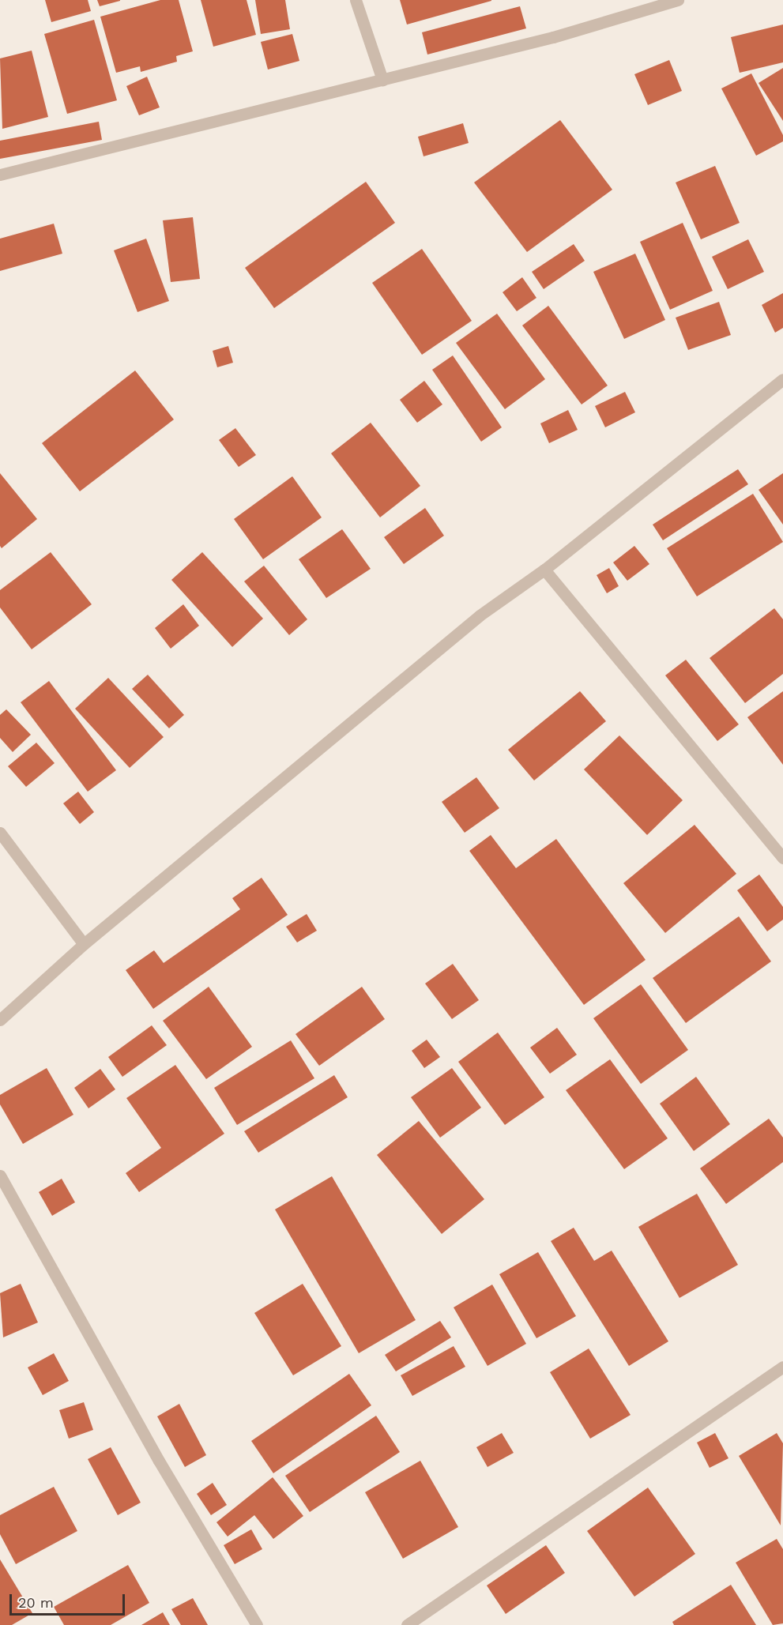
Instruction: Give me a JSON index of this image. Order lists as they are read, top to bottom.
{
  "scale_bar": "20 m"
}
